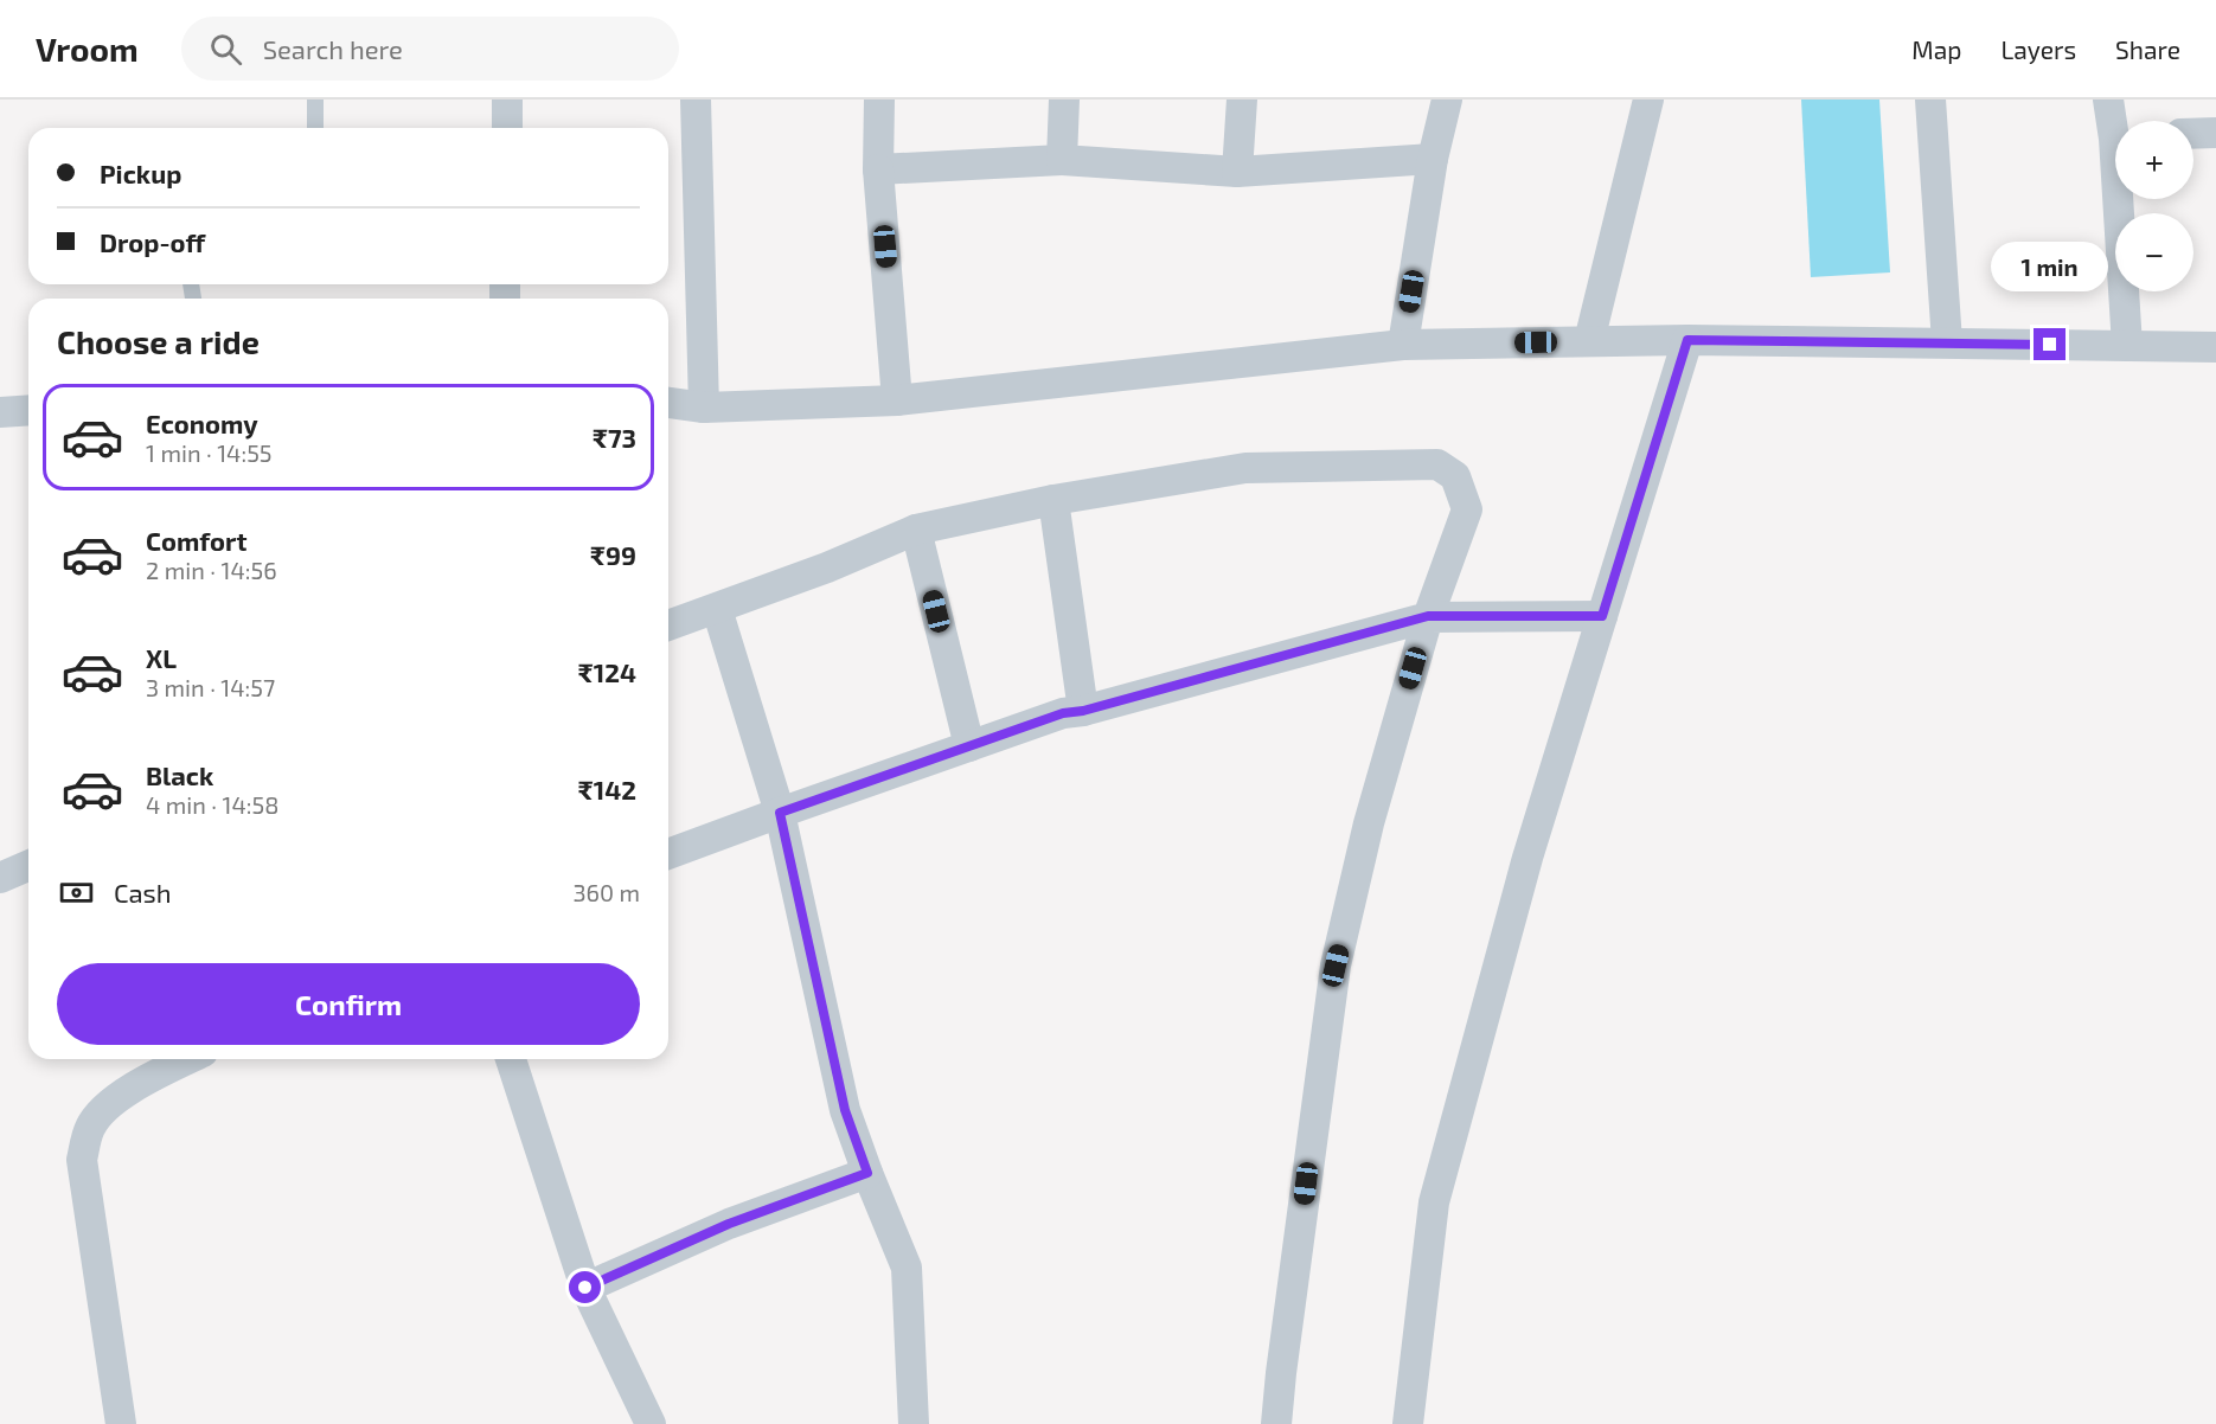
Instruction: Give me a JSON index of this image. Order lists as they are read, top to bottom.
{
  "page": {
    "header": "Vroom",
    "search": "Search here",
    "nav": ["Map", "Layers", "Share"],
    "map_buttons": ["+", "−"],
    "banner": ["Pickup", "Drop-off"],
    "bubble": "1 min",
    "heading": "Choose a ride",
    "list": [
      {
        "name": "Economy",
        "note": "1 min · 14:55",
        "value": "₹73"
      },
      {
        "name": "Comfort",
        "note": "2 min · 14:56",
        "value": "₹99"
      },
      {
        "name": "XL",
        "note": "3 min · 14:57",
        "value": "₹124"
      },
      {
        "name": "Black",
        "note": "4 min · 14:58",
        "value": "₹142"
      }
    ],
    "pay": ["Cash", "360 m"],
    "buttons": "Confirm"
  }
}
